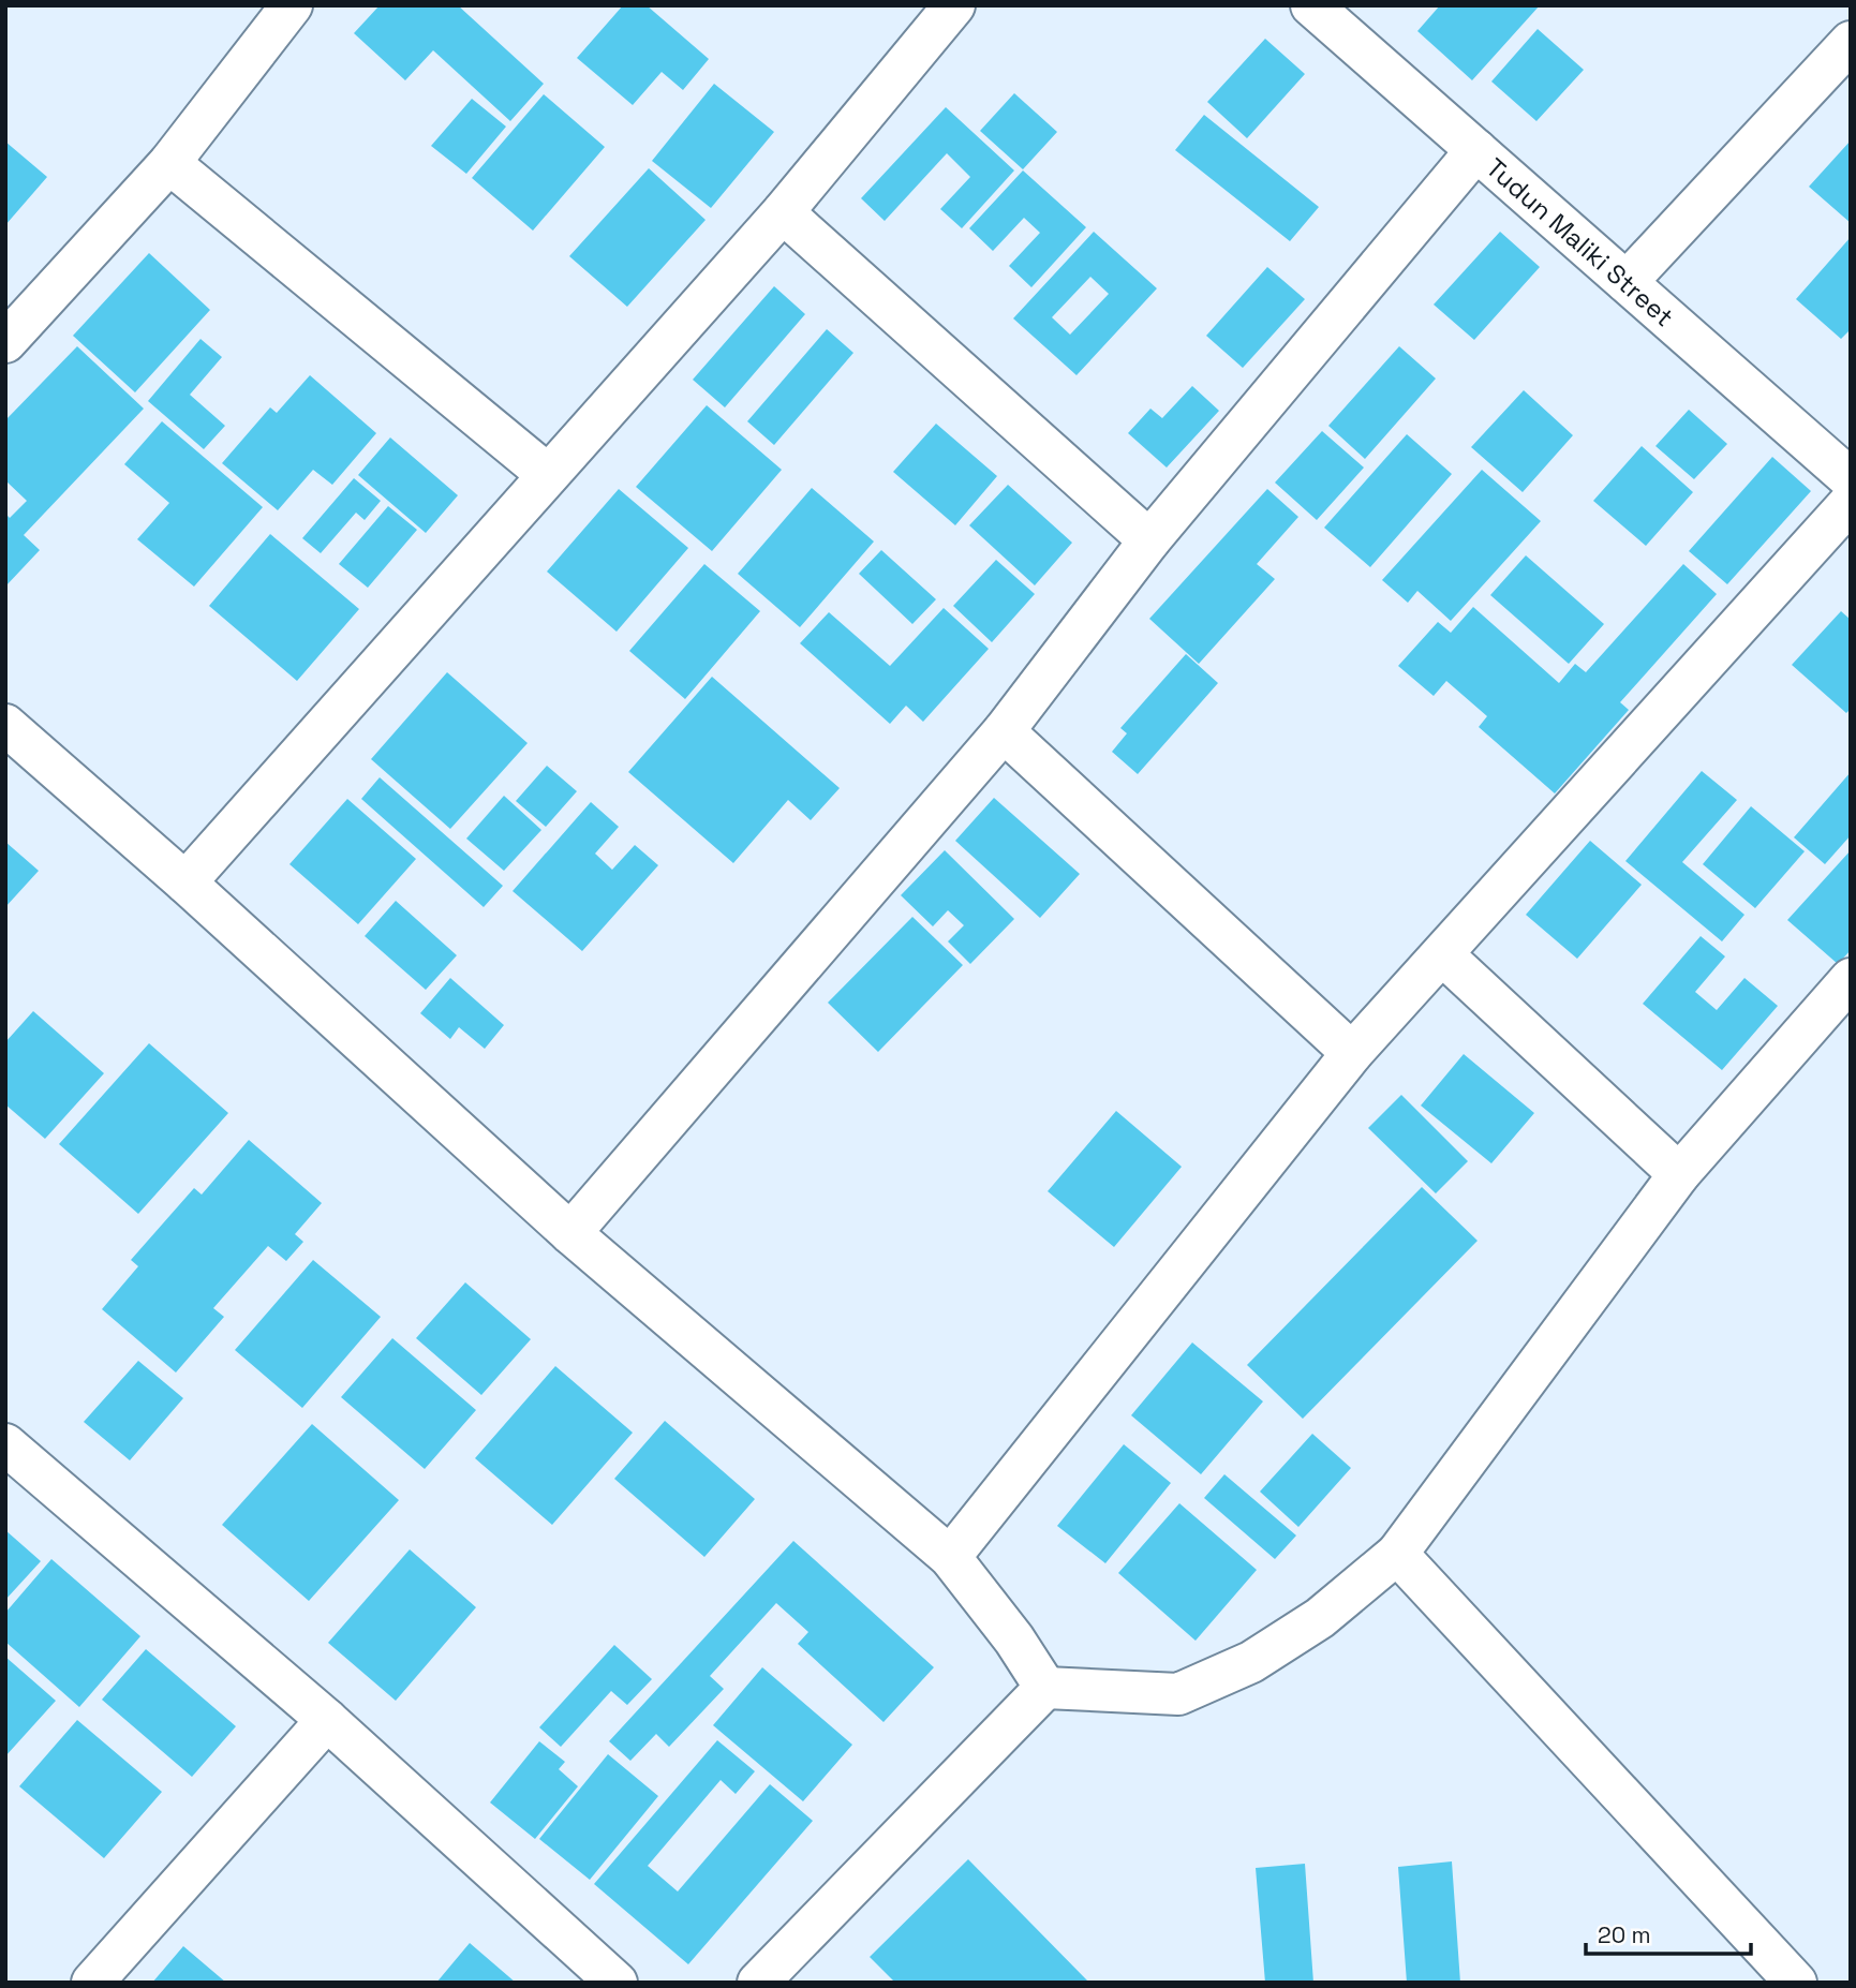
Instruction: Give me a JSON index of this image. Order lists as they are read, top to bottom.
{
  "streets": {
    "street": ["Tudun Maliki Street"]
  },
  "scale_bar": "20 m"
}
